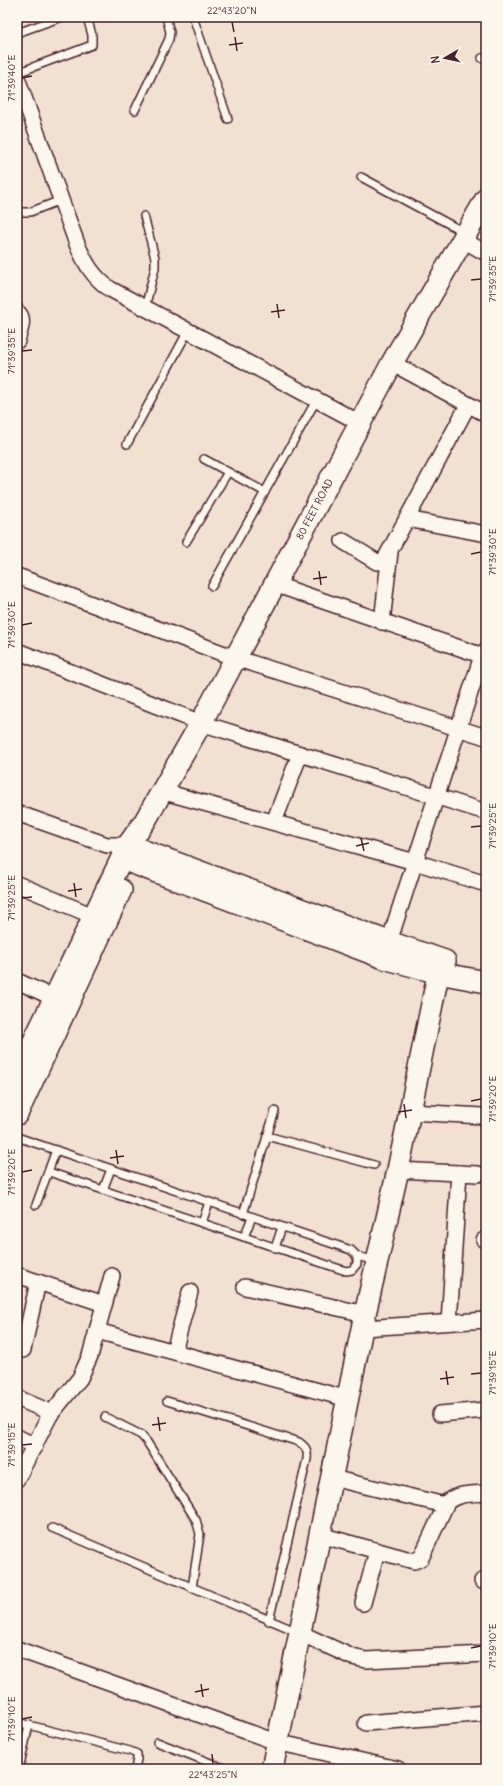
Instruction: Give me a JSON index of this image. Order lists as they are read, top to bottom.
{
  "streets": {
    "main road": ["80 FEET ROAD"]
  },
  "north": "left",
  "coordinates": [
    "22°43'20\"N",
    "71°39'40\"E",
    "71°39'35\"E",
    "71°39'30\"E",
    "71°39'25\"E",
    "71°39'20\"E",
    "71°39'15\"E",
    "71°39'10\"E",
    "22°43'25\"N"
  ]
}
